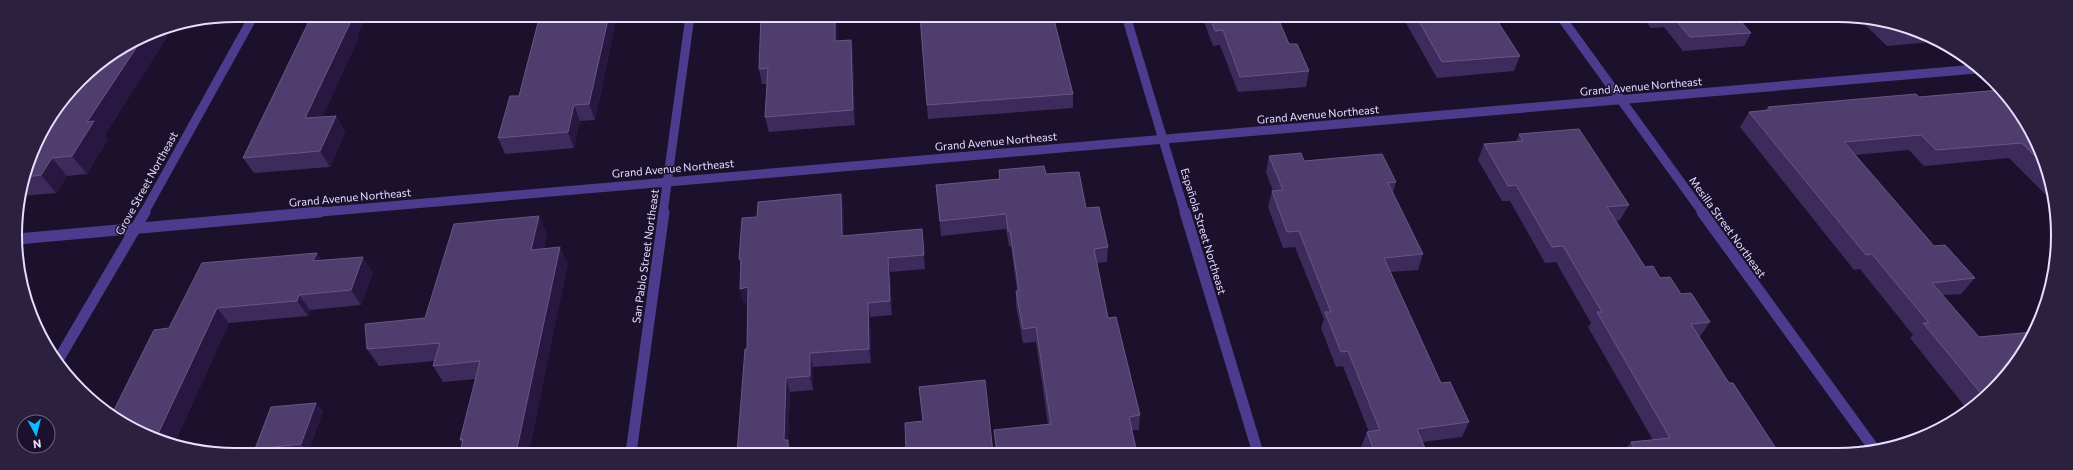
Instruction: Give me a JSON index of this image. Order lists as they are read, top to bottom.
{
  "streets": {
    "street": [
      "Grand Avenue Northeast",
      "Grove Street Northeast",
      "Mesilla Street Northeast",
      "Española Street Northeast",
      "San Pablo Street Northeast"
    ]
  },
  "crossings": [
    ["Grand Avenue Northeast", "Grove Street Northeast"],
    ["Grand Avenue Northeast", "Mesilla Street Northeast"],
    ["Grand Avenue Northeast", "Española Street Northeast"],
    ["Grand Avenue Northeast", "San Pablo Street Northeast"]
  ],
  "north": "bottom"
}
